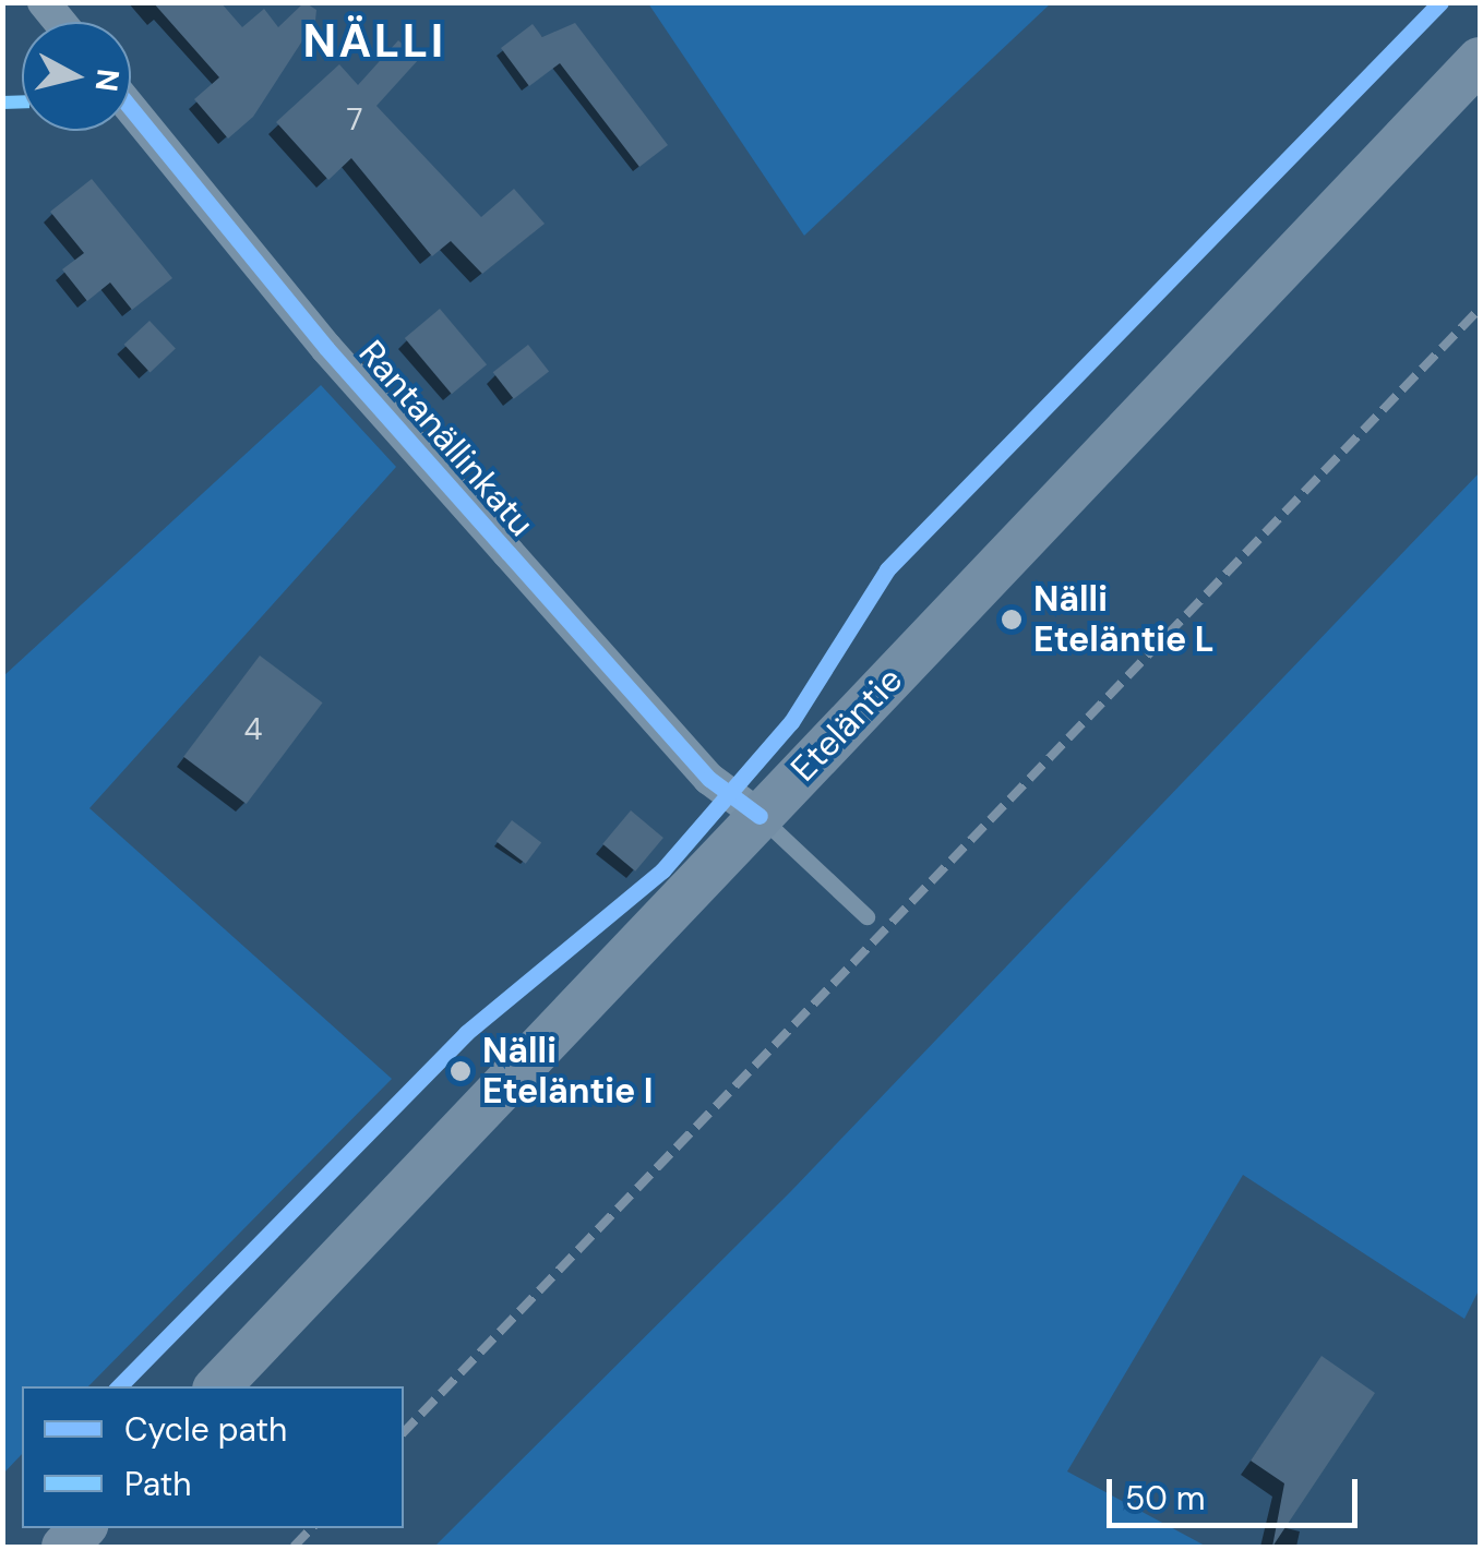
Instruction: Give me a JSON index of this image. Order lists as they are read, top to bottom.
{
  "streets": {
    "main road": ["Eteläntie"],
    "street": ["Rantanällinkatu"]
  },
  "crossings": [
    ["Rantanällinkatu", "Eteläntie"]
  ],
  "districts": ["NÄLLI"],
  "places": ["Nälli Eteläntie L", "Nälli Eteläntie I"],
  "house_numbers": ["7", "4"],
  "legend": ["Cycle path", "Path"],
  "scale_bar": "50 m",
  "north": "right"
}
